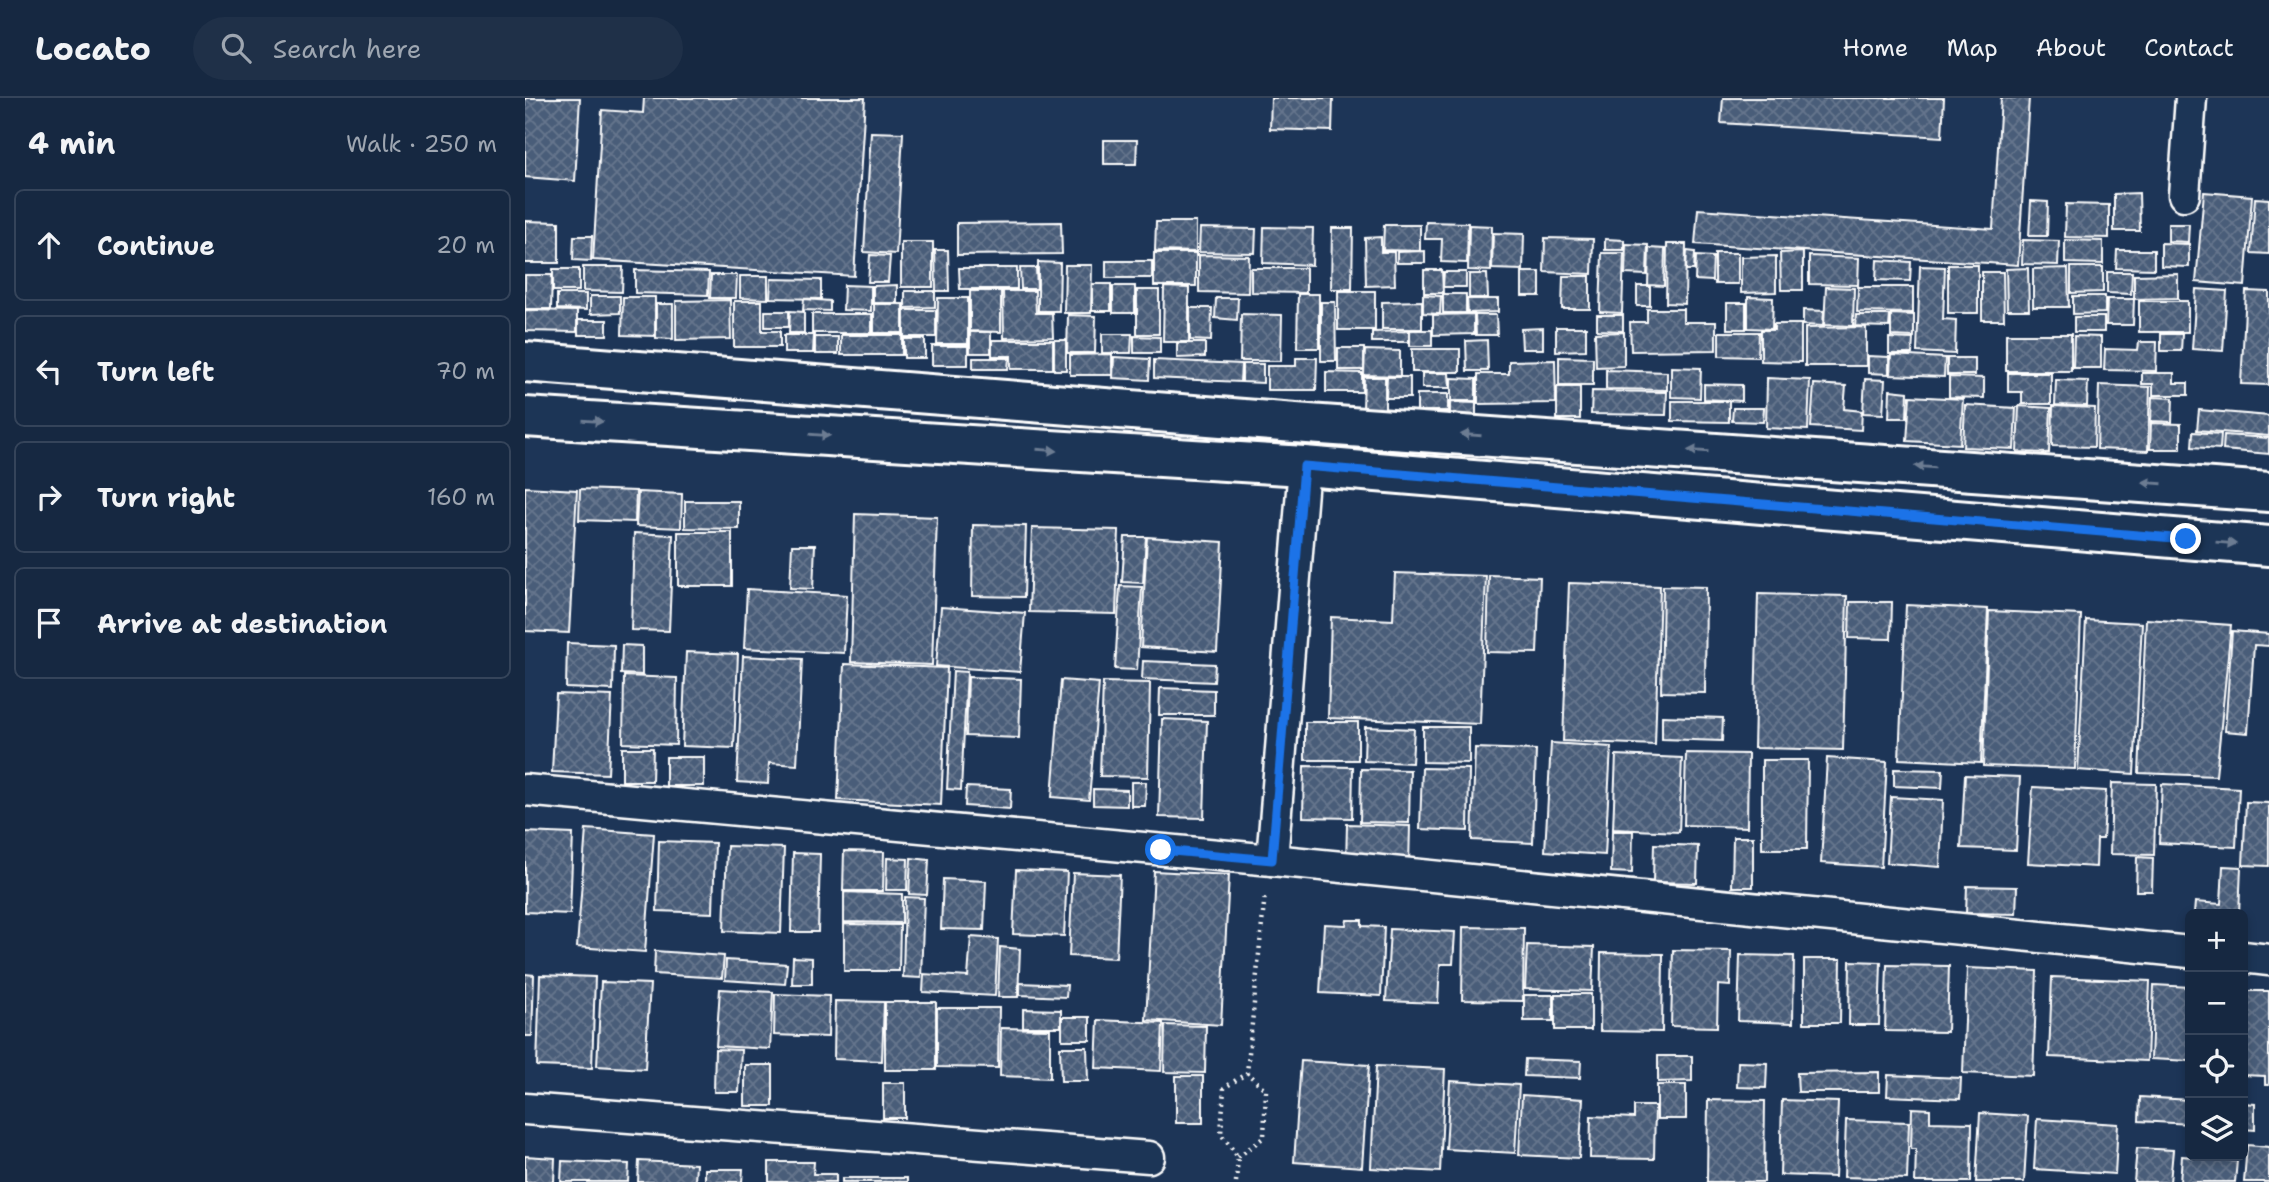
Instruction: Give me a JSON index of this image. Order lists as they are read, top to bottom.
{
  "page": {
    "header": "Locato",
    "search": "Search here",
    "nav": [
      "Home",
      "Map",
      "About",
      "Contact"
    ],
    "heading": ["4 min", "Walk · 250 m"],
    "list": [
      ["Continue", "20 m"],
      ["Turn left", "70 m"],
      ["Turn right", "160 m"],
      "Arrive at destination"
    ],
    "map_buttons": ["+", "−"]
  }
}
